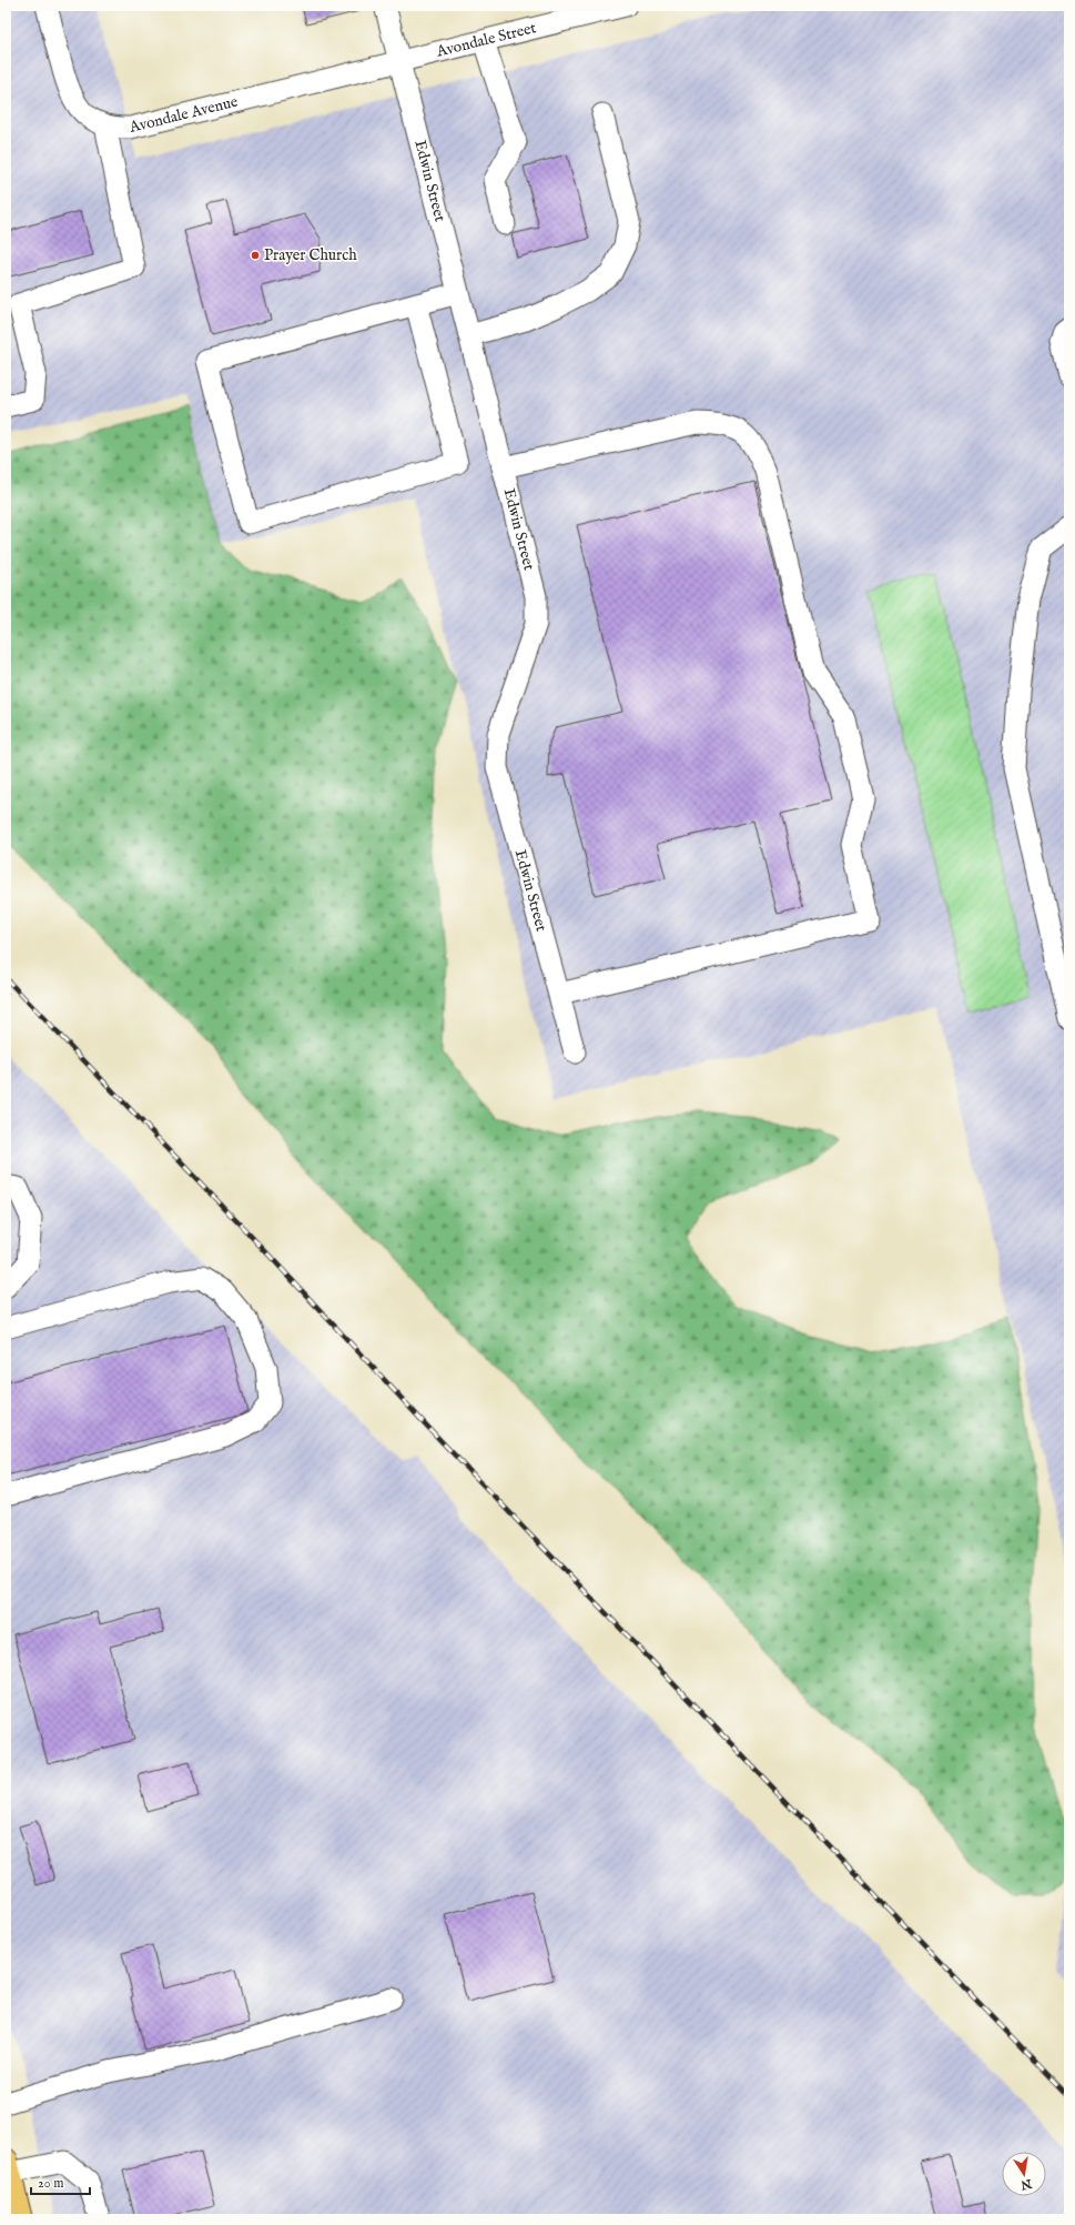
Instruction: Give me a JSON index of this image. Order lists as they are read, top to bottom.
{
  "streets": {
    "street": ["Avondale Street", "Avondale Avenue", "Edwin Street"]
  },
  "crossings": [
    ["Avondale Street", "Avondale Avenue"],
    ["Avondale Street", "Edwin Street"],
    ["Avondale Avenue", "Edwin Street"]
  ],
  "places": ["Prayer Church"],
  "scale_bar": "20 m",
  "north": "bottom"
}
